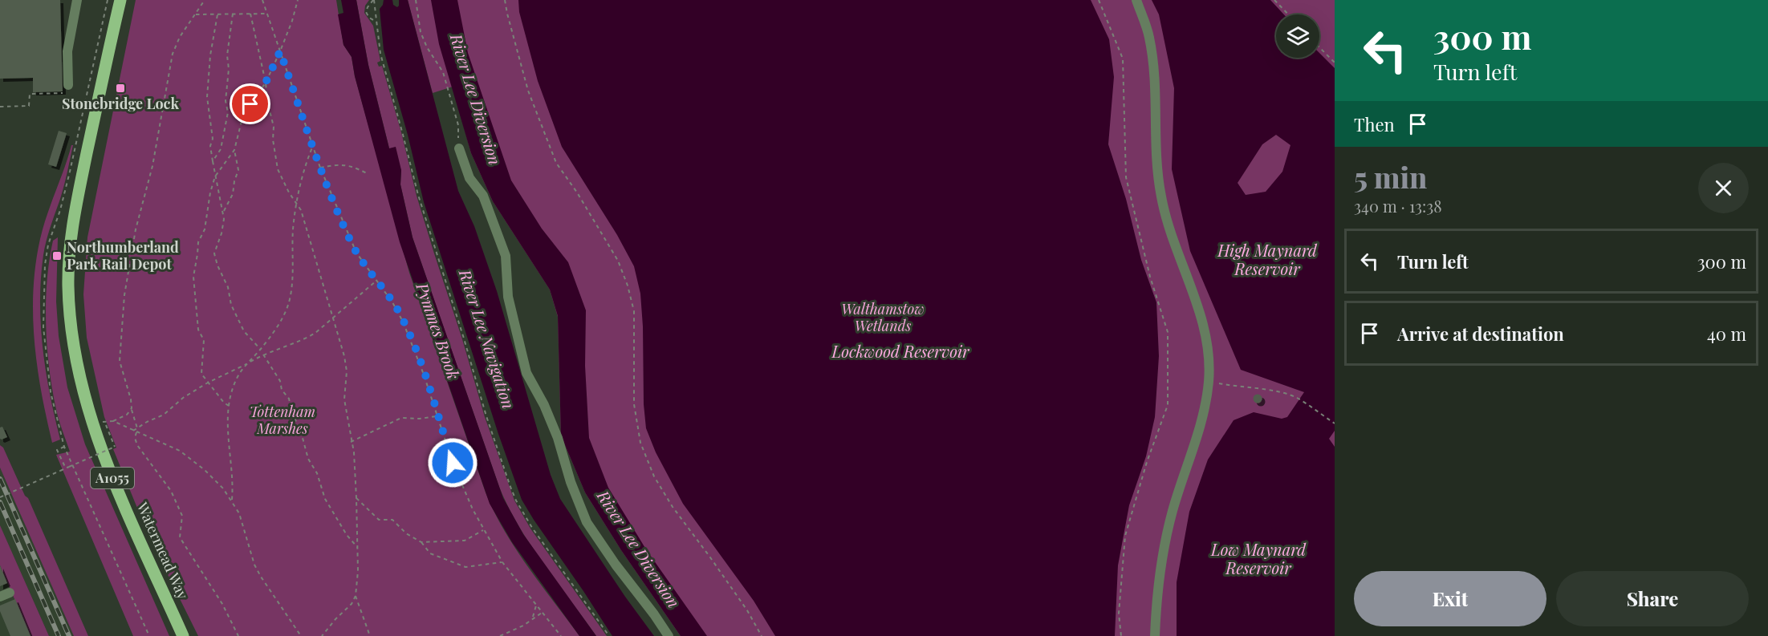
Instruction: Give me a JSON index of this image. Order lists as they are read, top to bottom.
{
  "streets": {
    "main road": ["A1055", "Watermead Way"]
  },
  "water": [
    "River Lee Diversion",
    "High Maynard Reservoir",
    "Pymmes Brook",
    "River Lee Navigation",
    "Lockwood Reservoir",
    "Low Maynard Reservoir"
  ],
  "parks": ["Walthamstow Wetlands", "Tottenham Marshes"],
  "places": {
    "transit": ["Stonebridge Lock", "Northumberland Park Rail Depot"]
  },
  "page": {
    "turn": ["300 m", "Turn left"],
    "then": "Then",
    "heading": ["5 min", "340 m · 13:38"],
    "list": [
      {
        "name": "Turn left",
        "value": "300 m"
      },
      {
        "name": "Arrive at destination",
        "value": "40 m"
      }
    ],
    "buttons": ["Exit", "Share"]
  }
}
